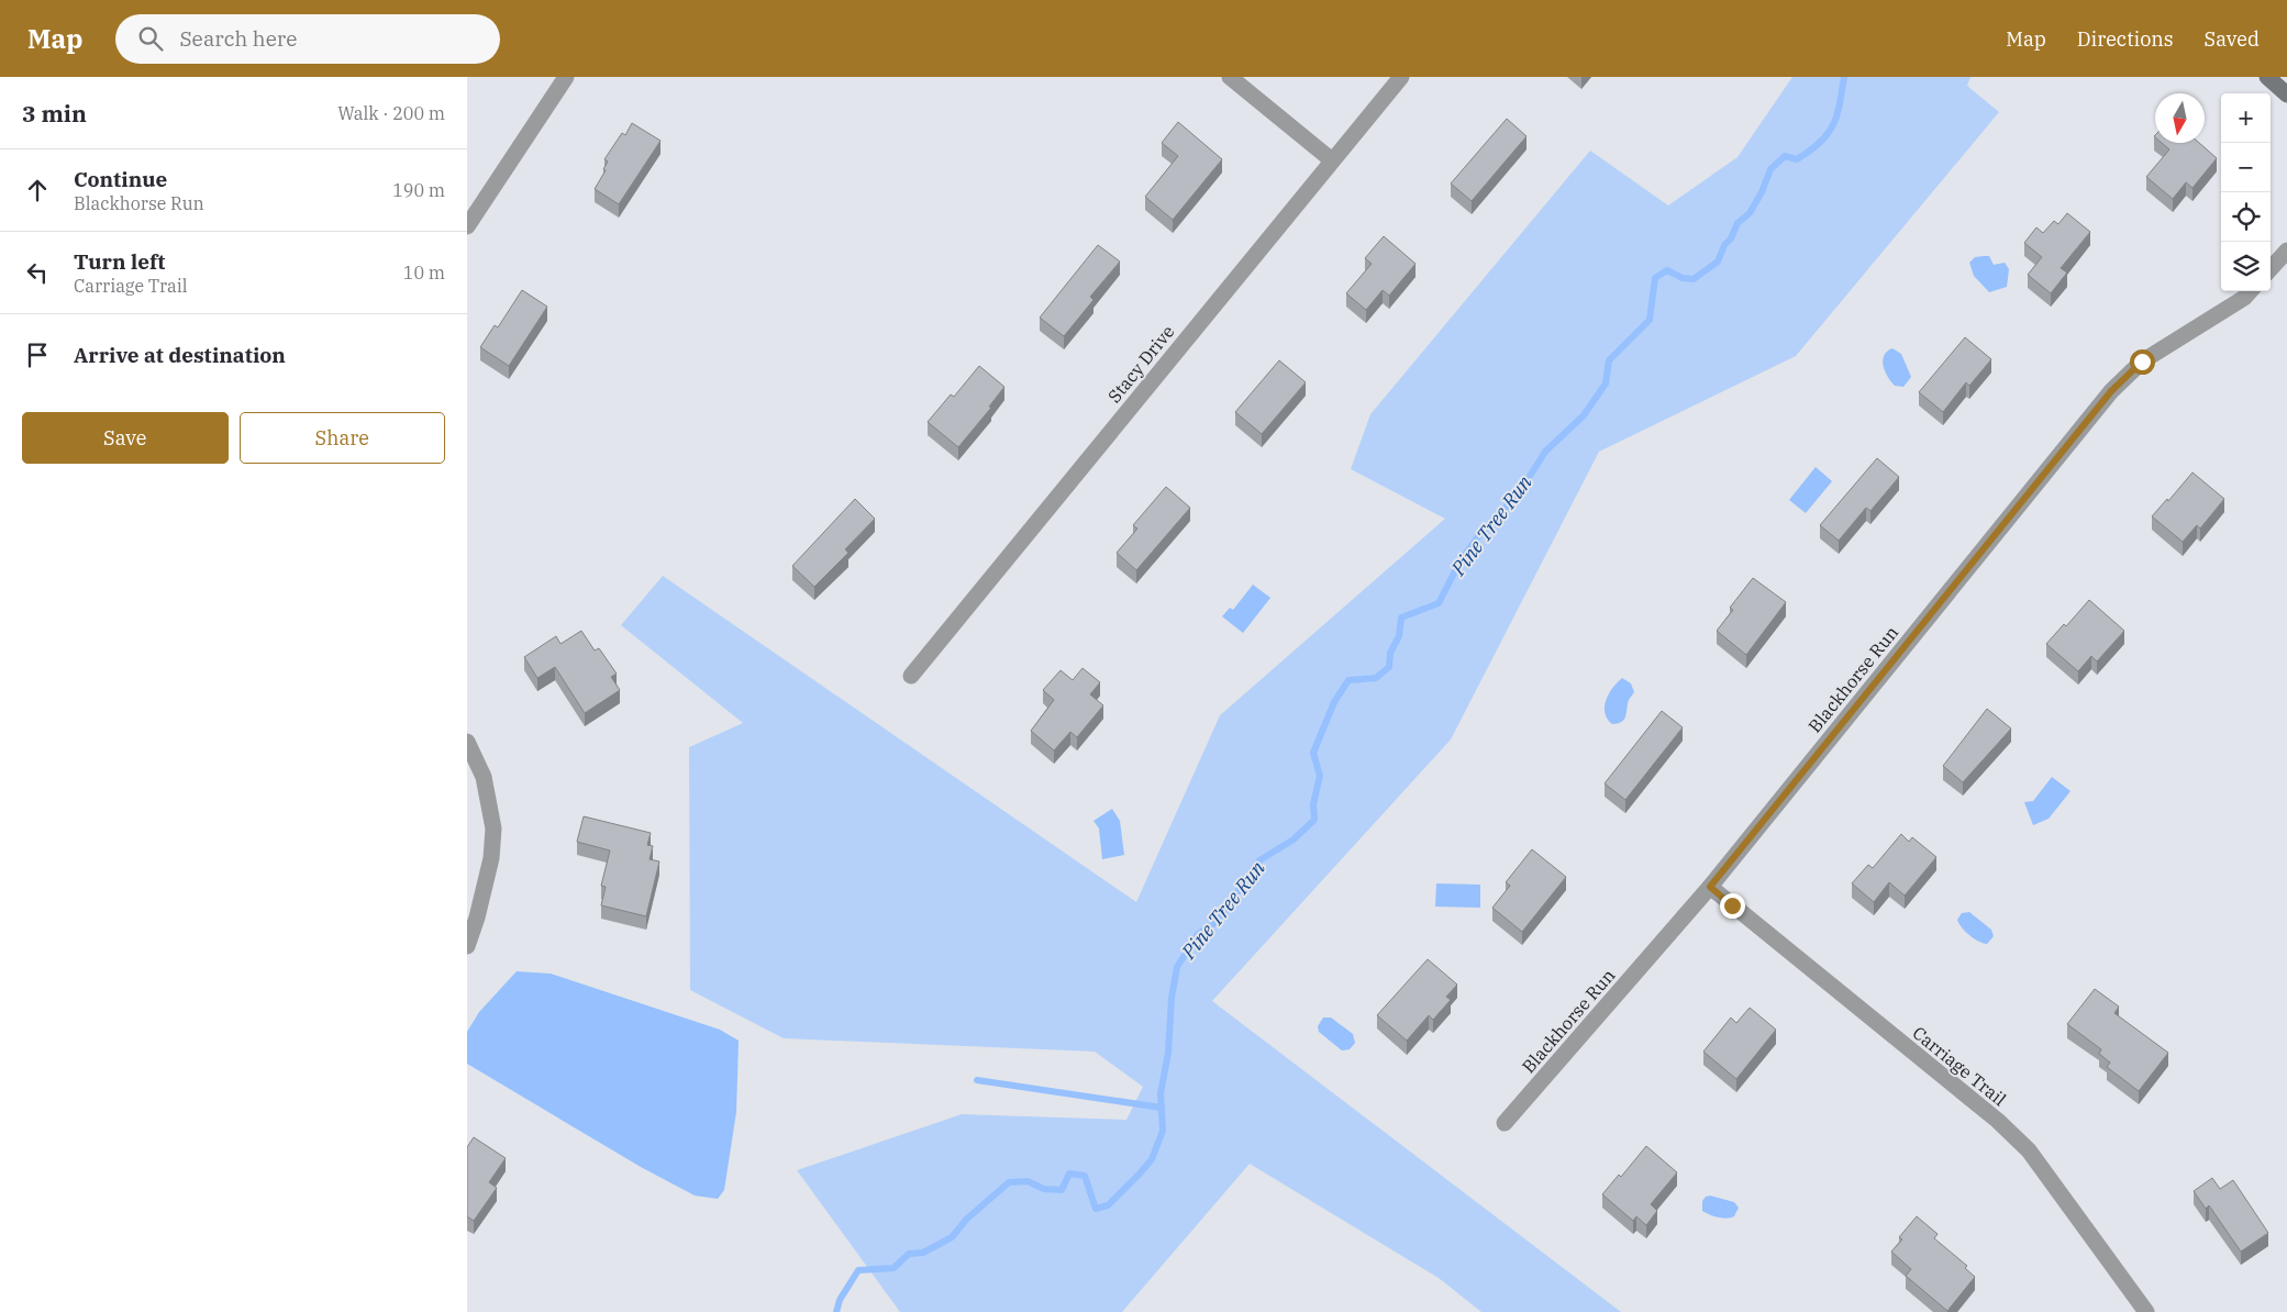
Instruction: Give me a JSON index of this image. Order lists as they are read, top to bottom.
{
  "streets": {
    "street": ["Stacy Drive", "Blackhorse Run", "Carriage Trail"]
  },
  "crossings": [
    ["Blackhorse Run", "Carriage Trail"]
  ],
  "water": ["Pine Tree Run"],
  "north": "bottom",
  "page": {
    "header": "Map",
    "search": "Search here",
    "nav": ["Map", "Directions", "Saved"],
    "heading": ["3 min", "Walk · 200 m"],
    "map_buttons": ["+", "−"],
    "list": [
      ["Continue", "Blackhorse Run", "190 m"],
      ["Turn left", "Carriage Trail", "10 m"],
      "Arrive at destination"
    ],
    "buttons": ["Save", "Share"]
  }
}
